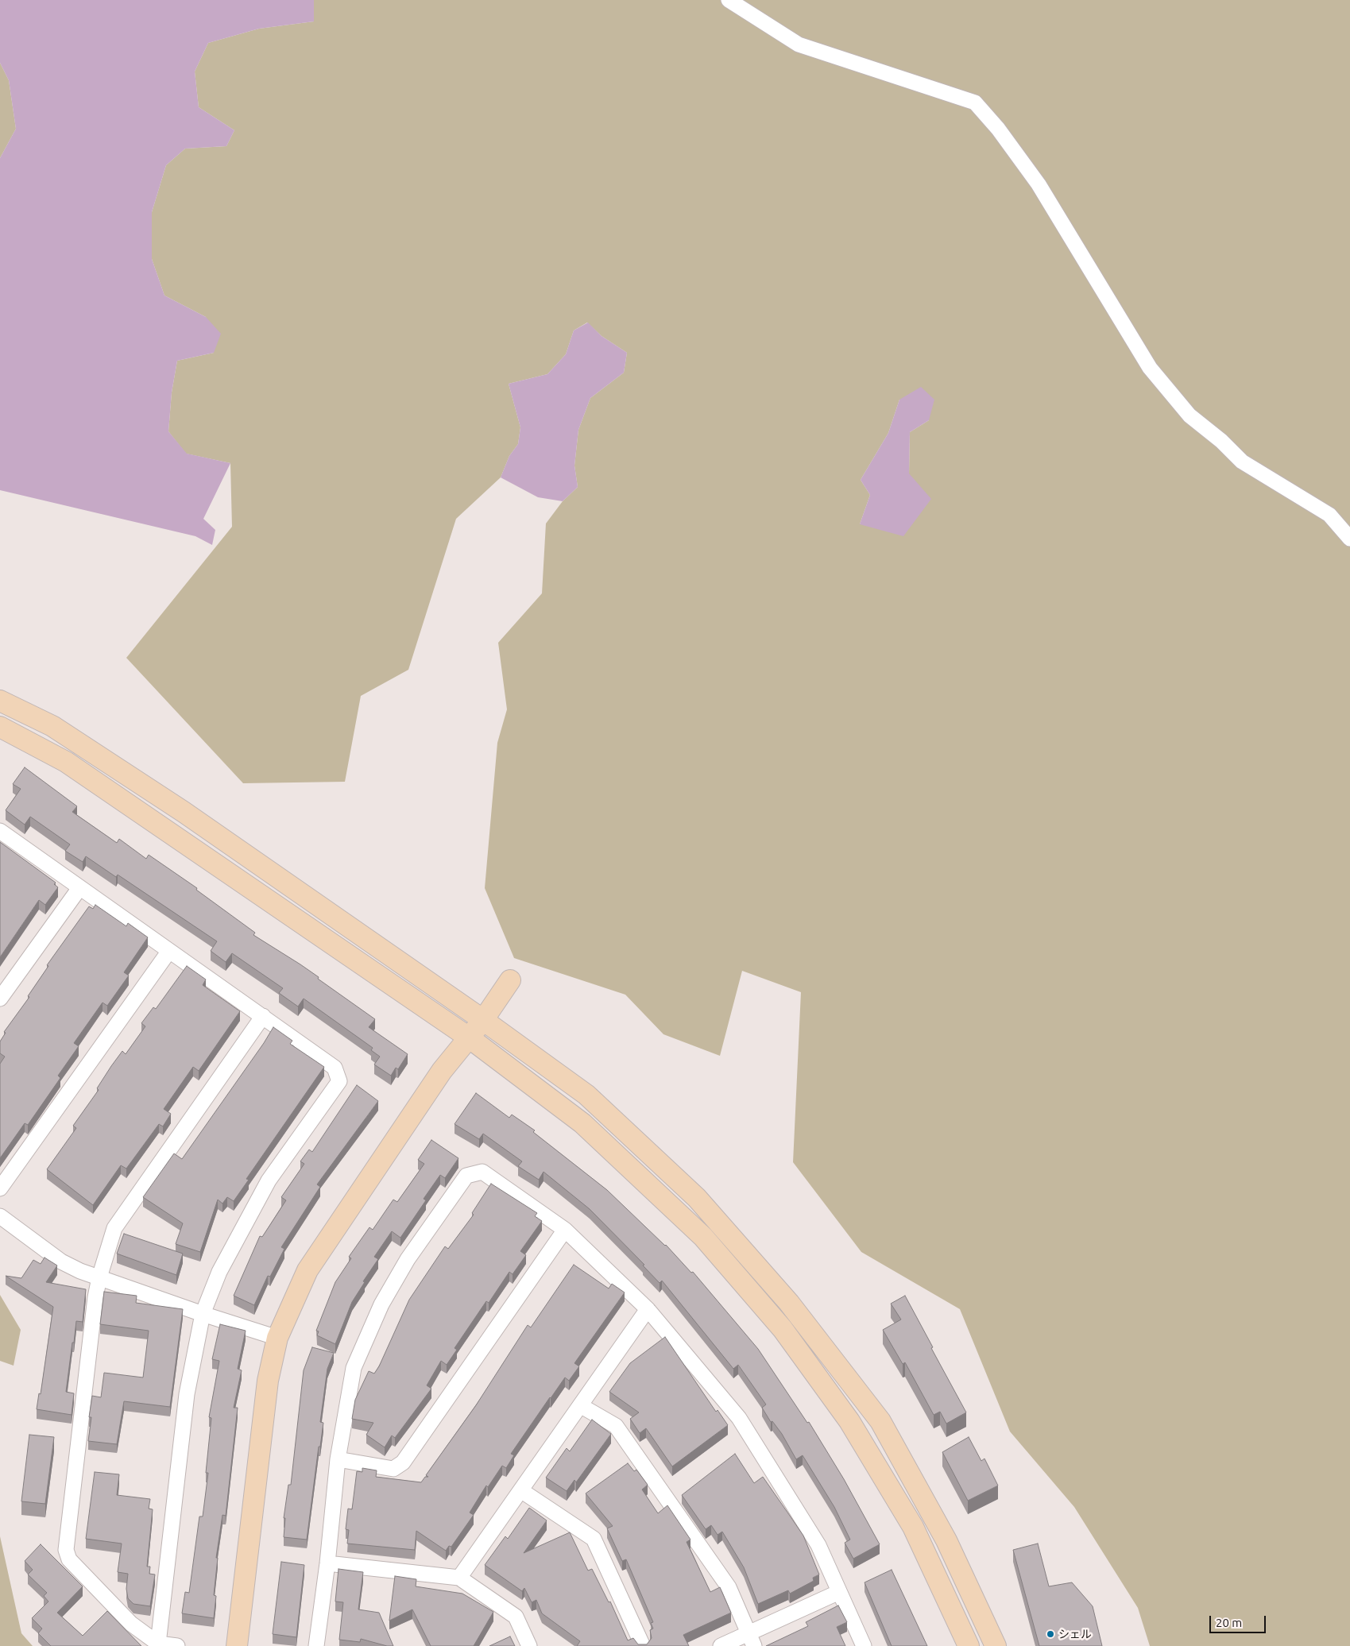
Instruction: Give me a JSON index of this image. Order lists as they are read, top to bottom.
{
  "places": ["シェル"],
  "scale_bar": "20 m"
}
